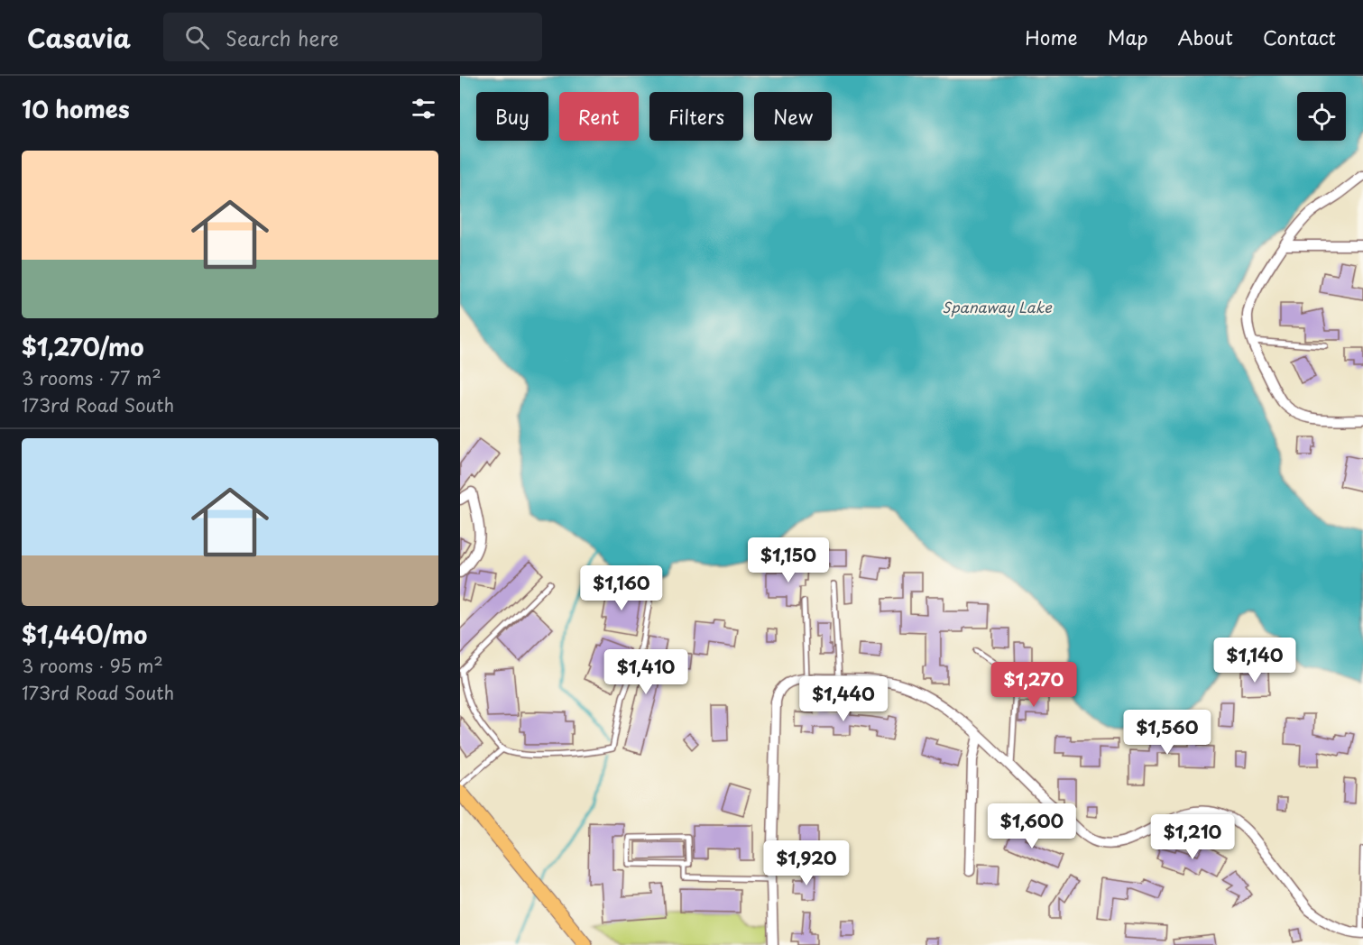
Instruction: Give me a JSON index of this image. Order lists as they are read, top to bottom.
{
  "water": ["Spanaway Lake"],
  "page": {
    "header": "Casavia",
    "search": "Search here",
    "nav": [
      "Home",
      "Map",
      "About",
      "Contact"
    ],
    "heading": "10 homes",
    "chip": [
      "Buy",
      "Rent",
      "Filters",
      "New"
    ],
    "list": [
      {
        "name": "$1,270/mo",
        "note": "3 rooms · 77 m² · 173rd Road South"
      },
      {
        "name": "$1,440/mo",
        "note": "3 rooms · 95 m² · 173rd Road South"
      }
    ],
    "price": [
      "$1,150",
      "$1,160",
      "$1,140",
      "$1,410",
      "$1,270",
      "$1,440",
      "$1,560",
      "$1,600",
      "$1,210",
      "$1,920"
    ]
  }
}
